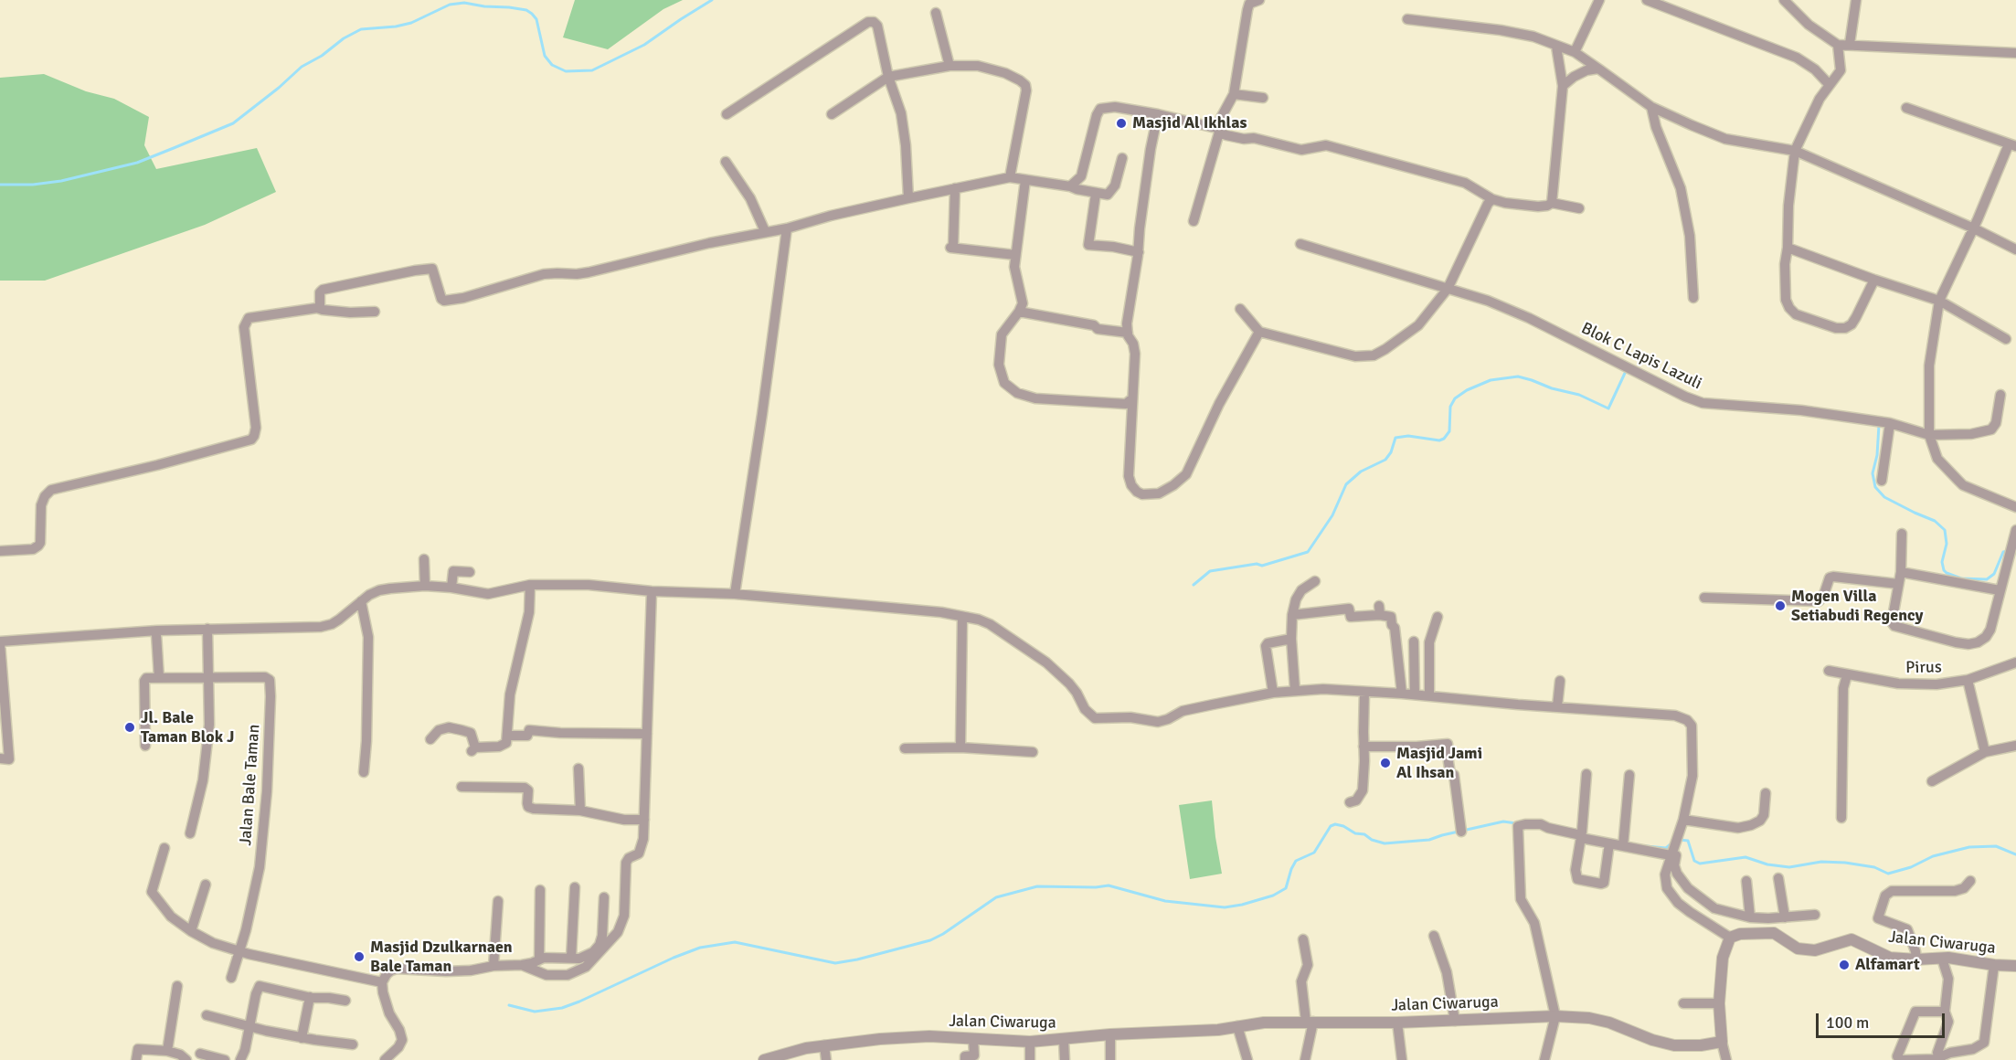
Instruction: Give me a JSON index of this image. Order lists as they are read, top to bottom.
{
  "streets": {
    "street": [
      "Blok C Lapis Lazuli",
      "Pirus",
      "Jalan Bale Taman",
      "Jalan Ciwaruga"
    ]
  },
  "places": [
    "Masjid Al Ikhlas",
    "Mogen Villa Setiabudi Regency",
    "Jl. Bale Taman Blok J",
    "Masjid Jami Al Ihsan",
    "Masjid Dzulkarnaen Bale Taman",
    "Alfamart"
  ],
  "scale_bar": "100 m"
}
